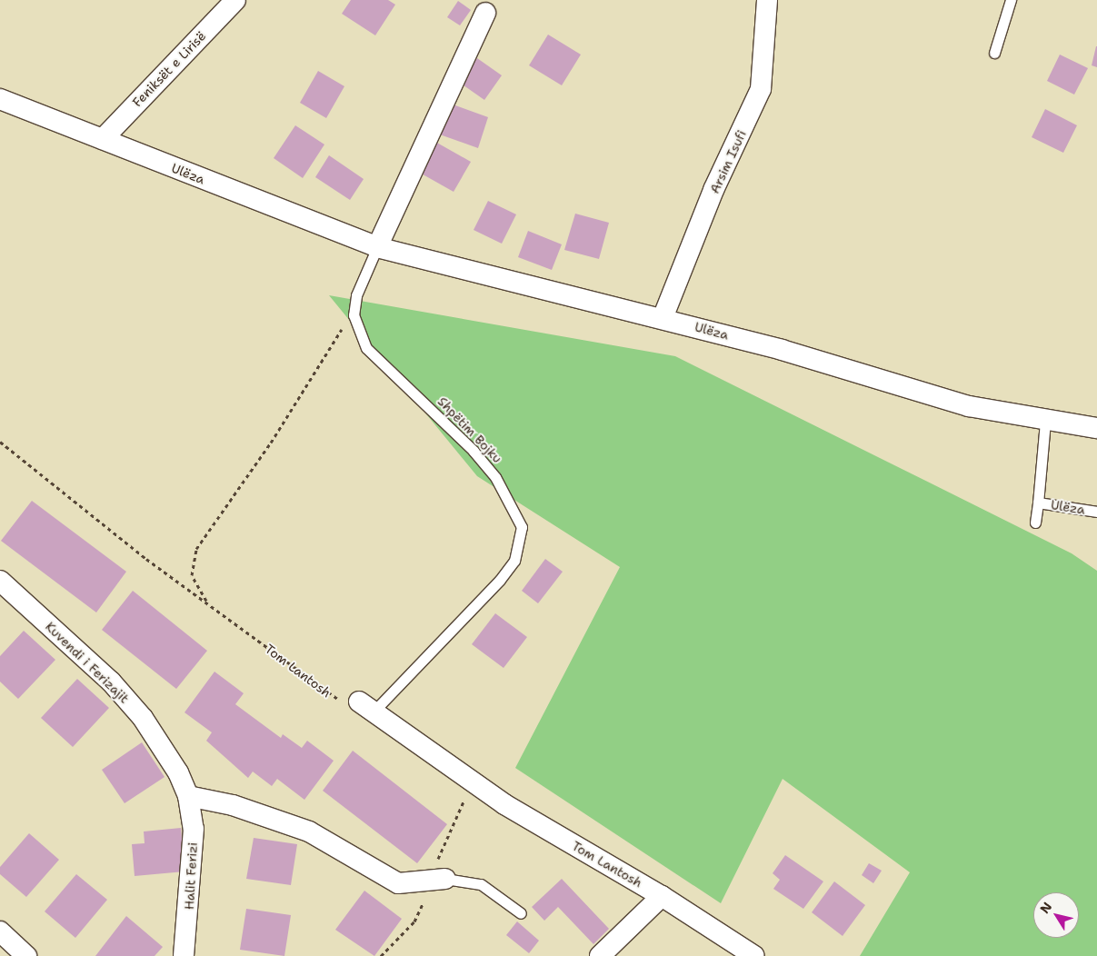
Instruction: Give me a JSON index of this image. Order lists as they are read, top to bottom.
{
  "streets": {
    "street": [
      "Feniksët e Lirisë",
      "Arsim Isufi",
      "Ulëza",
      "Kuvendi i Ferizajit",
      "Tom Lantosh",
      "Halit Ferizi"
    ],
    "lane": ["Shpëtim Bojku"]
  },
  "crossings": [
    ["Feniksët e Lirisë", "Ulëza"],
    ["Arsim Isufi", "Ulëza"],
    ["Ulëza", "Shpëtim Bojku"],
    ["Shpëtim Bojku", "Tom Lantosh"],
    ["Kuvendi i Ferizajit", "Halit Ferizi"]
  ],
  "north": "top left"
}
